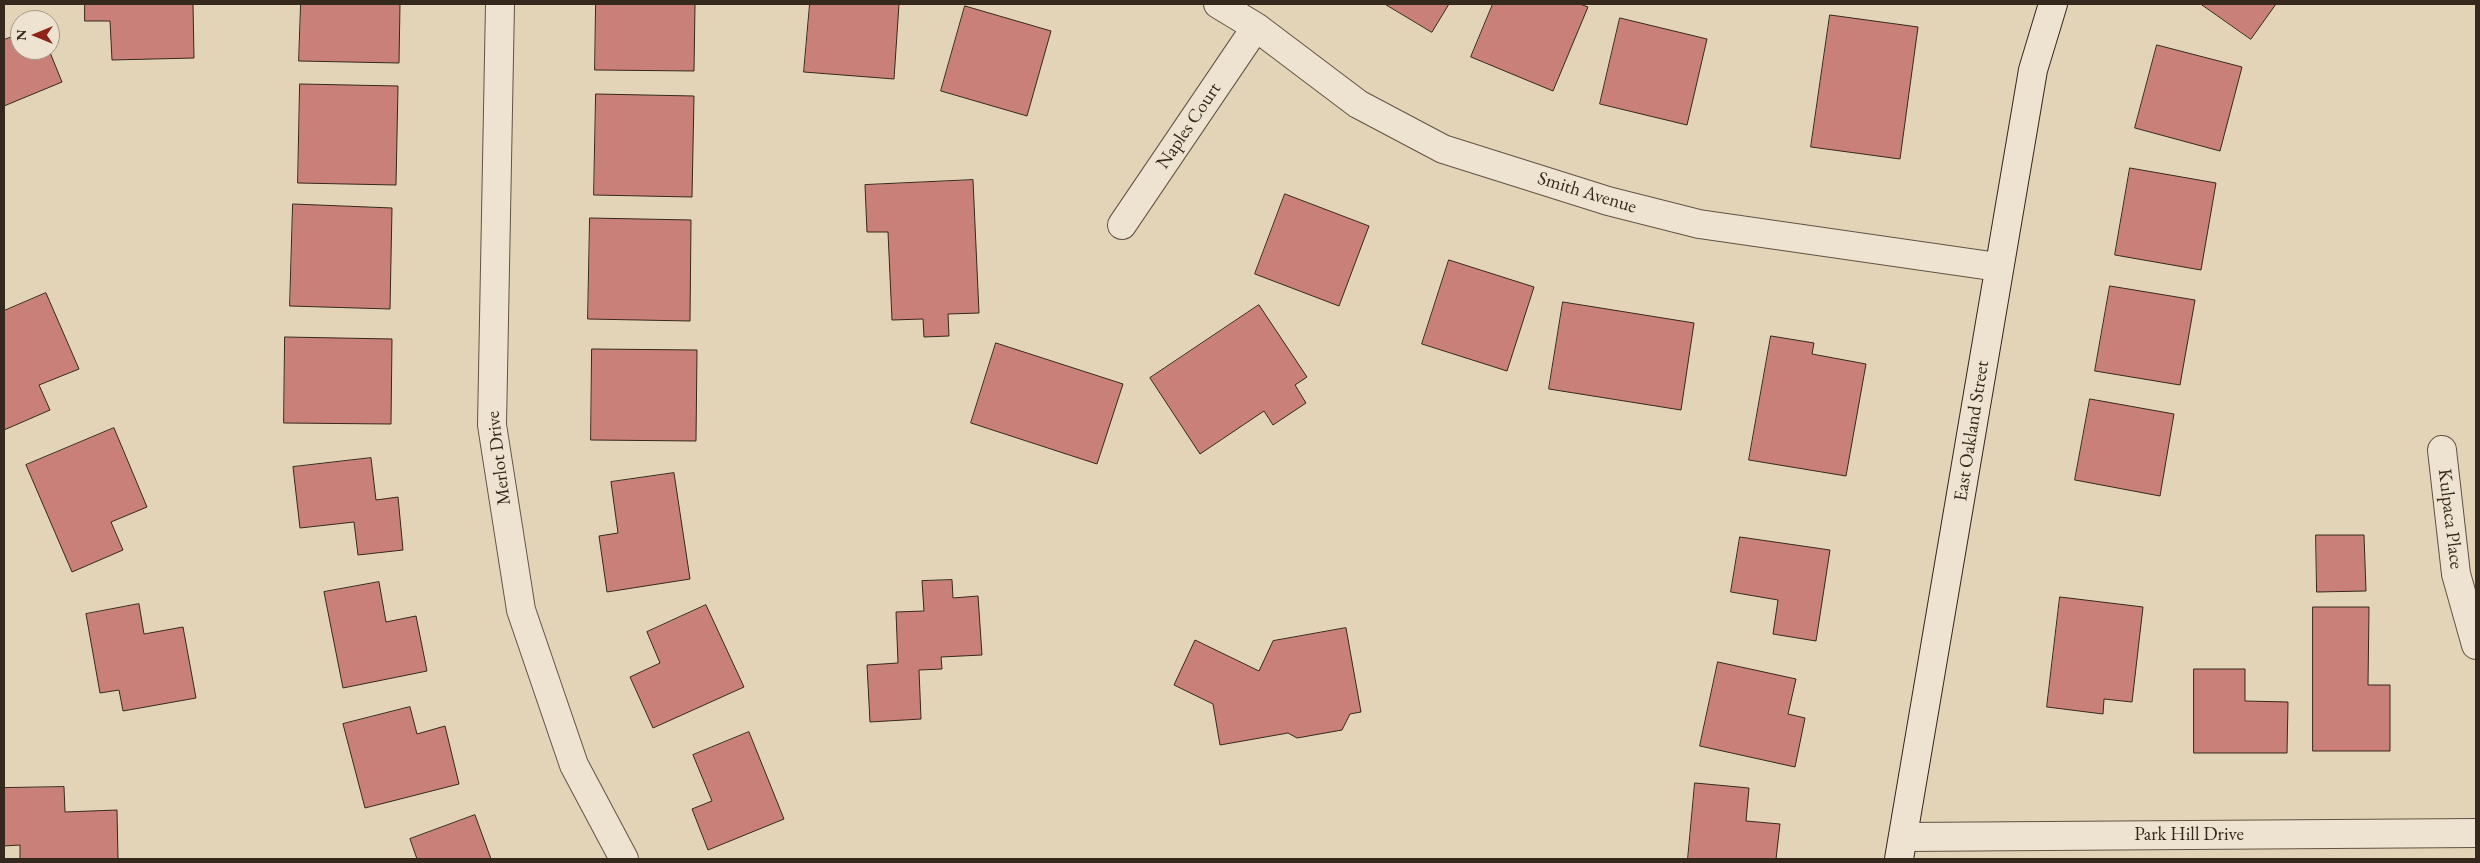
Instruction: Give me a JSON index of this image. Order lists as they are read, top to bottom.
{
  "streets": {
    "street": [
      "Naples Court",
      "Smith Avenue",
      "East Oakland Street",
      "Merlot Drive",
      "Kulpaca Place",
      "Park Hill Drive"
    ]
  },
  "crossings": [
    ["Naples Court", "Smith Avenue"],
    ["Smith Avenue", "East Oakland Street"],
    ["East Oakland Street", "Park Hill Drive"]
  ],
  "north": "left"
}
